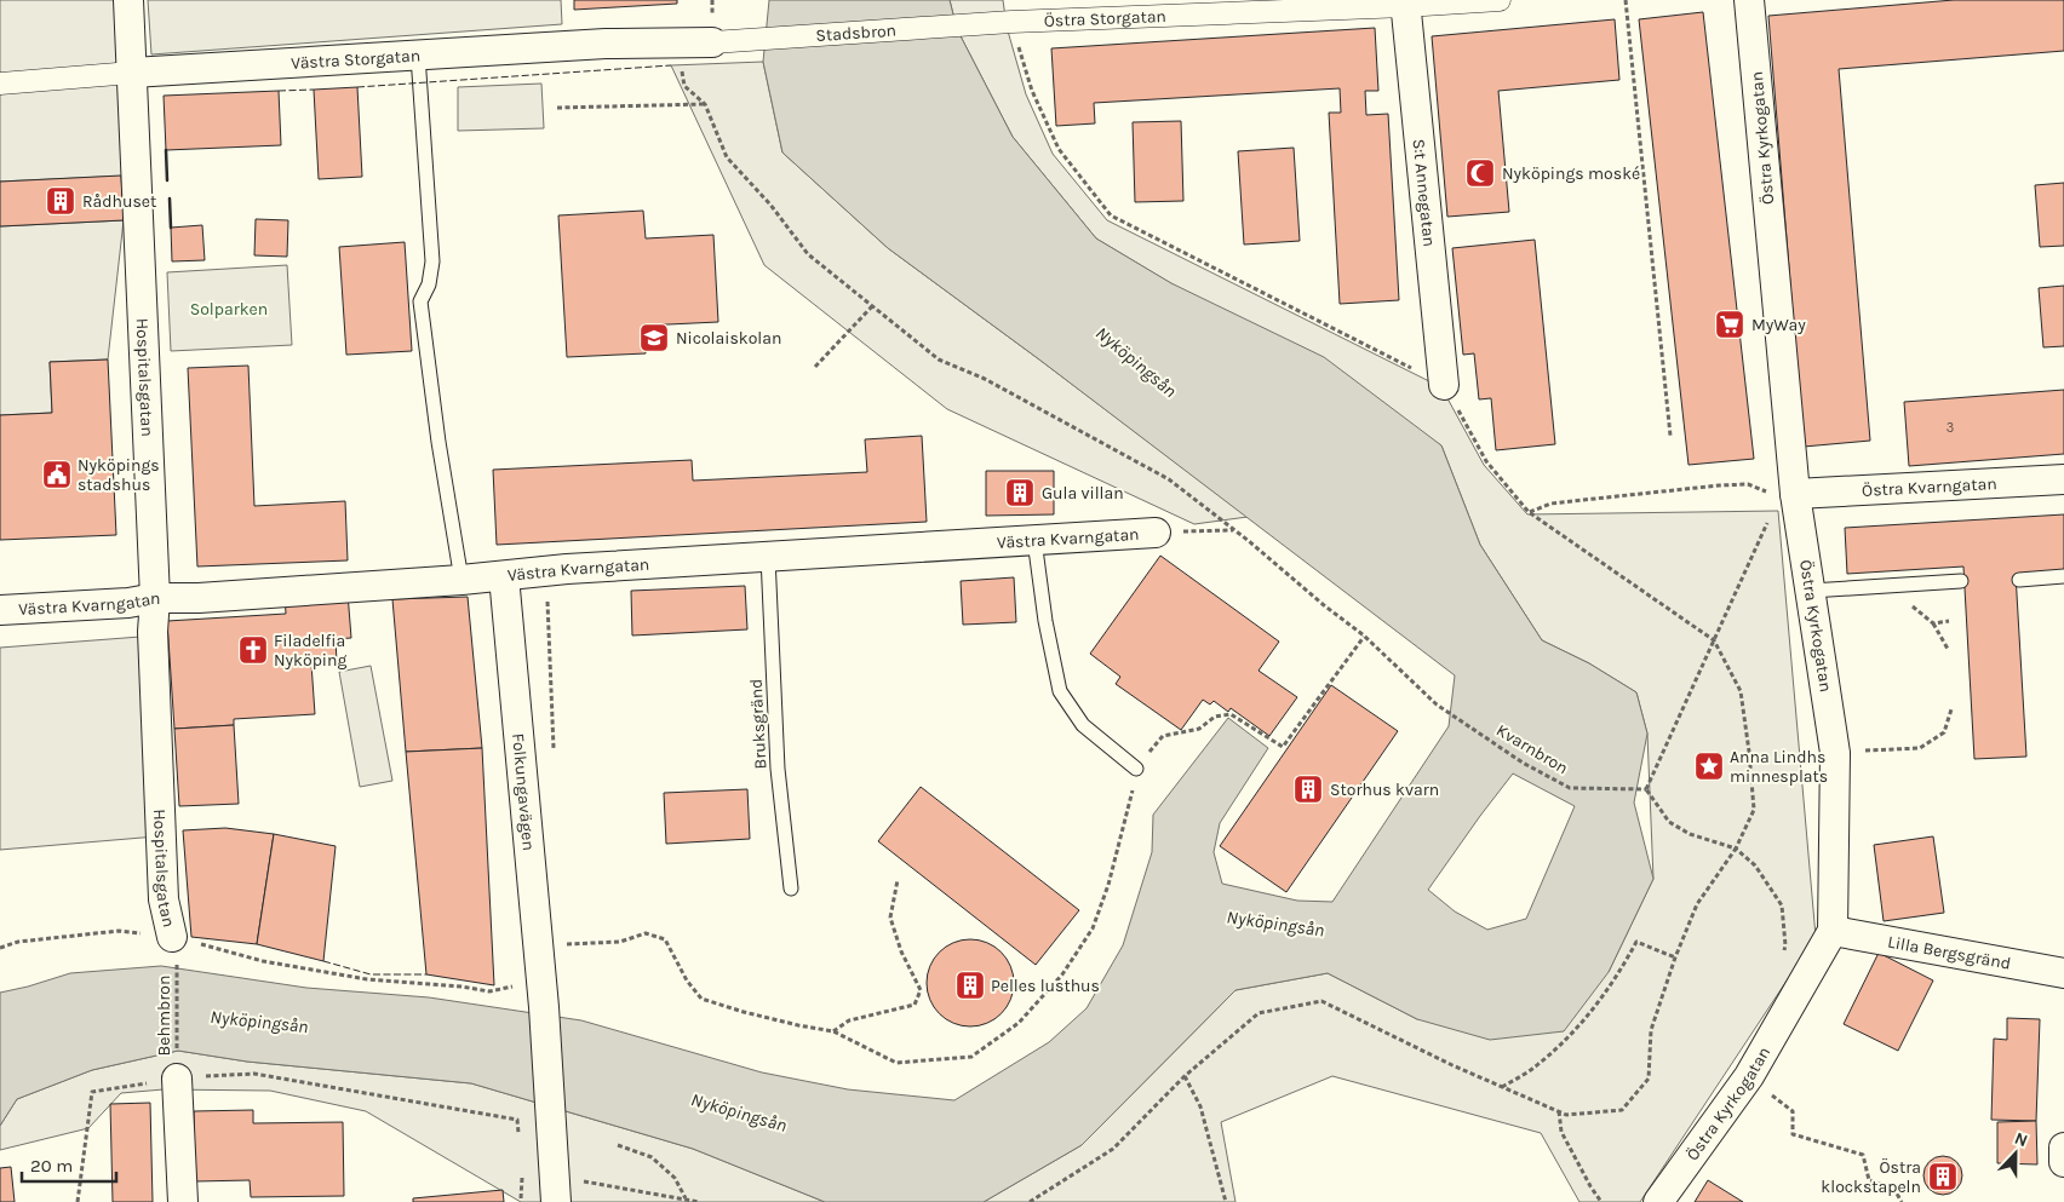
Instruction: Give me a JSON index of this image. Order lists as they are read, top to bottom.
{
  "streets": {
    "street": [
      "Östra Storgatan",
      "Stadsbron",
      "Västra Storgatan",
      "Östra Kyrkogatan",
      "S:t Annegatan",
      "Hospitalsgatan",
      "Östra Kvarngatan",
      "Västra Kvarngatan",
      "Folkungavägen",
      "Lilla Bergsgränd"
    ],
    "lane": ["Bruksgränd"],
    "path": ["Kvarnbron", "Behmbron"]
  },
  "crossings": [
    ["Östra Storgatan", "Stadsbron"],
    ["Östra Storgatan", "S:t Annegatan"],
    ["Stadsbron", "Västra Storgatan"],
    ["Västra Storgatan", "Hospitalsgatan"],
    ["Östra Kyrkogatan", "Östra Kvarngatan"],
    ["Östra Kyrkogatan", "Lilla Bergsgränd"],
    ["Hospitalsgatan", "Västra Kvarngatan"],
    ["Hospitalsgatan", "Behmbron"],
    ["Västra Kvarngatan", "Bruksgränd"],
    ["Västra Kvarngatan", "Folkungavägen"]
  ],
  "water": ["Nyköpingsån"],
  "parks": ["Solparken"],
  "places": {
    "mosque": ["Nyköpings moské"],
    "building": [
      "Rådhuset",
      "Gula villan",
      "Storhus kvarn",
      "Pelles lusthus",
      "Östra klockstapeln"
    ],
    "supermarket": ["MyWay"],
    "school or university": ["Nicolaiskolan"],
    "public building": ["Nyköpings stadshus"],
    "church": ["Filadelfia Nyköping"],
    "place": ["Anna Lindhs minnesplats"]
  },
  "house_numbers": ["3"],
  "scale_bar": "20 m",
  "north": "top"
}
